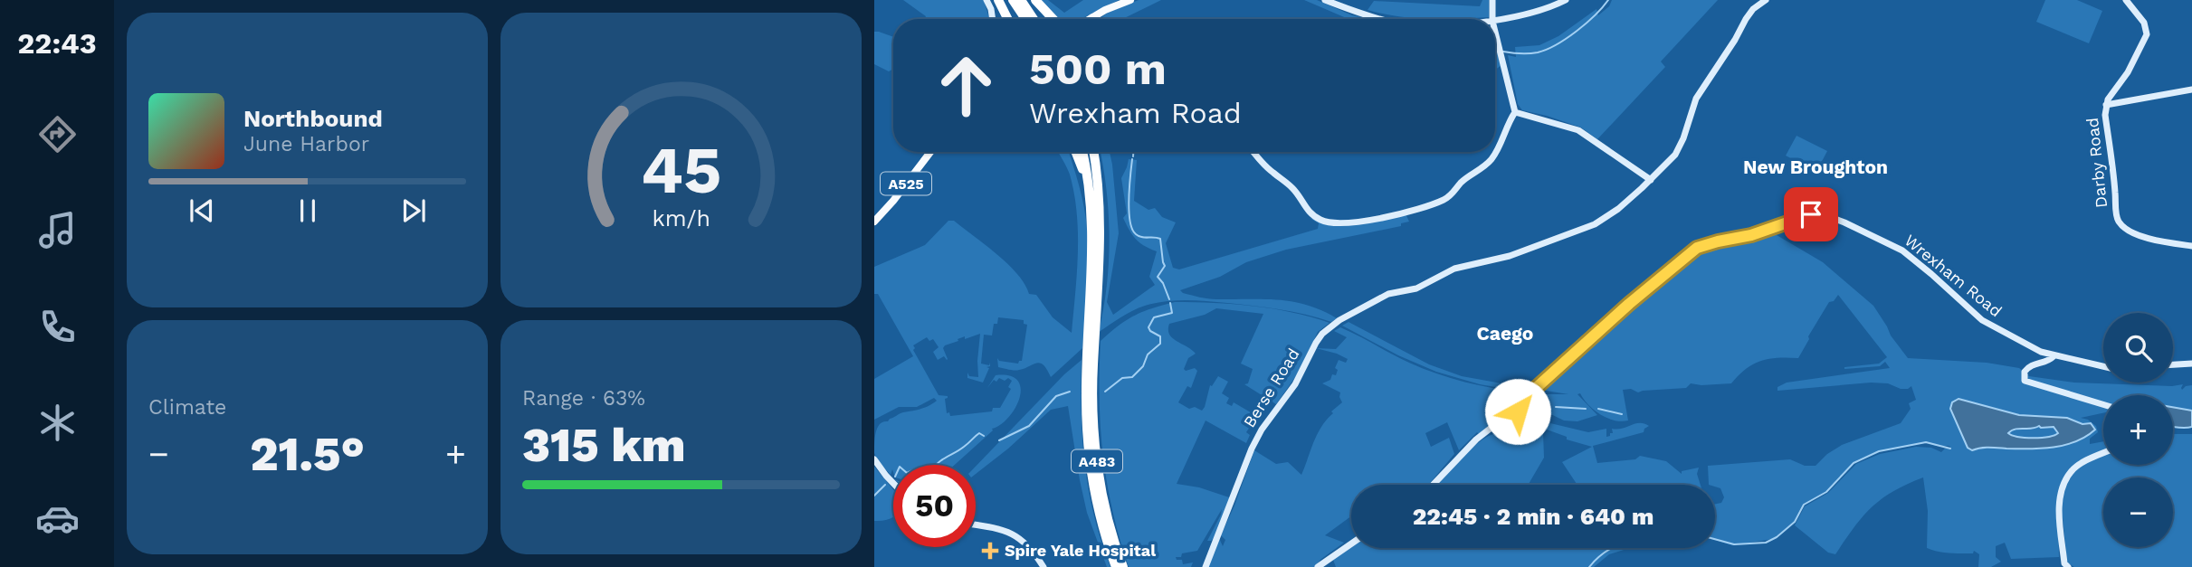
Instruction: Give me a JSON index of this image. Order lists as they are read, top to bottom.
{
  "streets": {
    "highway": ["A483"],
    "main road": [
      "Darby Road",
      "A525",
      "Wrexham Road",
      "Berse Road"
    ]
  },
  "districts": ["New Broughton", "Caego"],
  "places": {
    "health": ["Spire Yale Hospital"]
  },
  "page": {
    "tabs": "22:43",
    "turn": ["500 m", "Wrexham Road"],
    "song": ["Northbound", "June Harbor"],
    "map_buttons": ["+", "−"],
    "tile": [
      "Climate",
      ["Range · 63%", "315 km"]
    ],
    "heat": ["−", "21.5°", "+"],
    "limit": "50",
    "trip": "22:45 · 2 min · 640 m",
    "gauge": ["45", "km/h"]
  }
}
